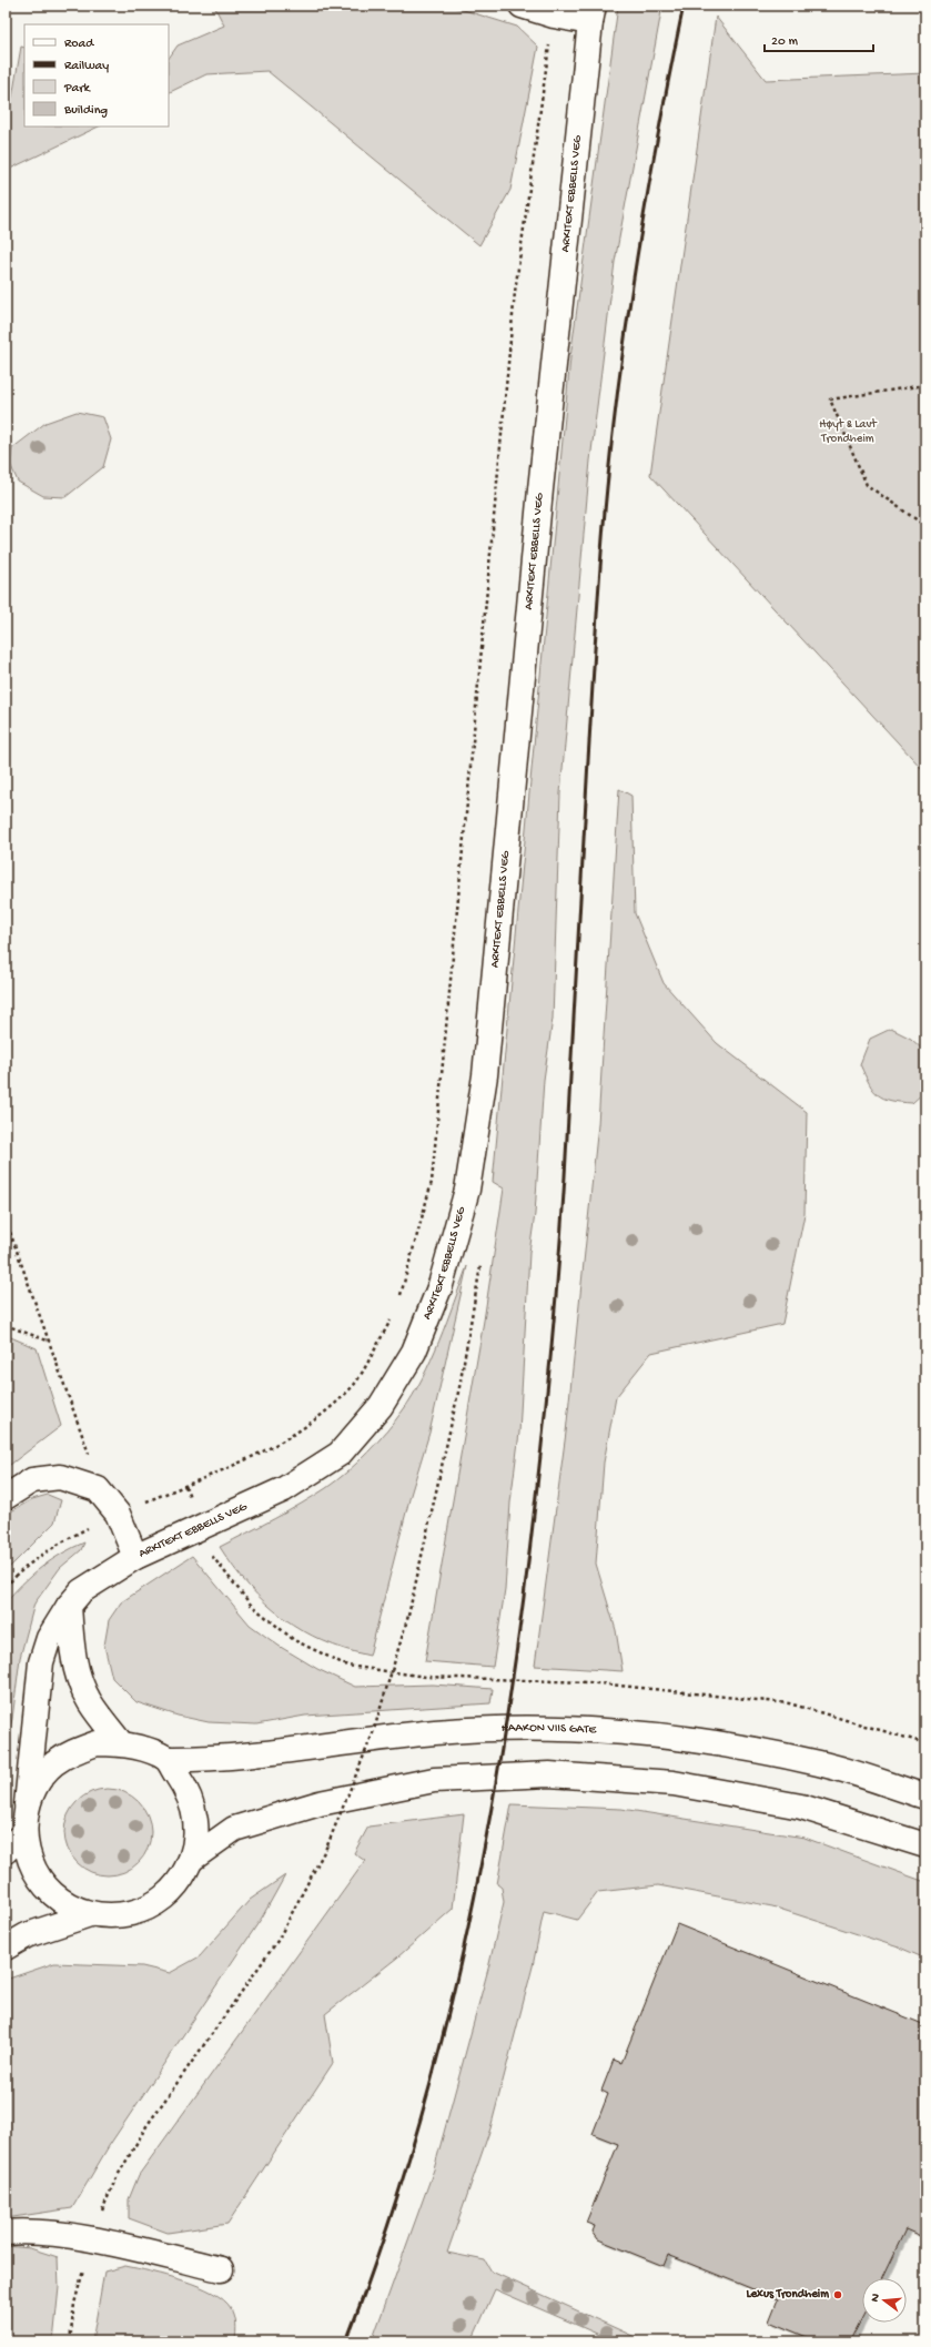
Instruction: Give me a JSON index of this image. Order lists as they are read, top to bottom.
{
  "streets": {
    "street": ["ARKITEKT EBBELLS VEG", "HAAKON VIIS GATE"]
  },
  "parks": ["Høyt & Lavt Trondheim"],
  "places": ["Lexus Trondheim"],
  "legend": [
    "Road",
    "Railway",
    "Park",
    "Building"
  ],
  "scale_bar": "20 m",
  "north": "left"
}
